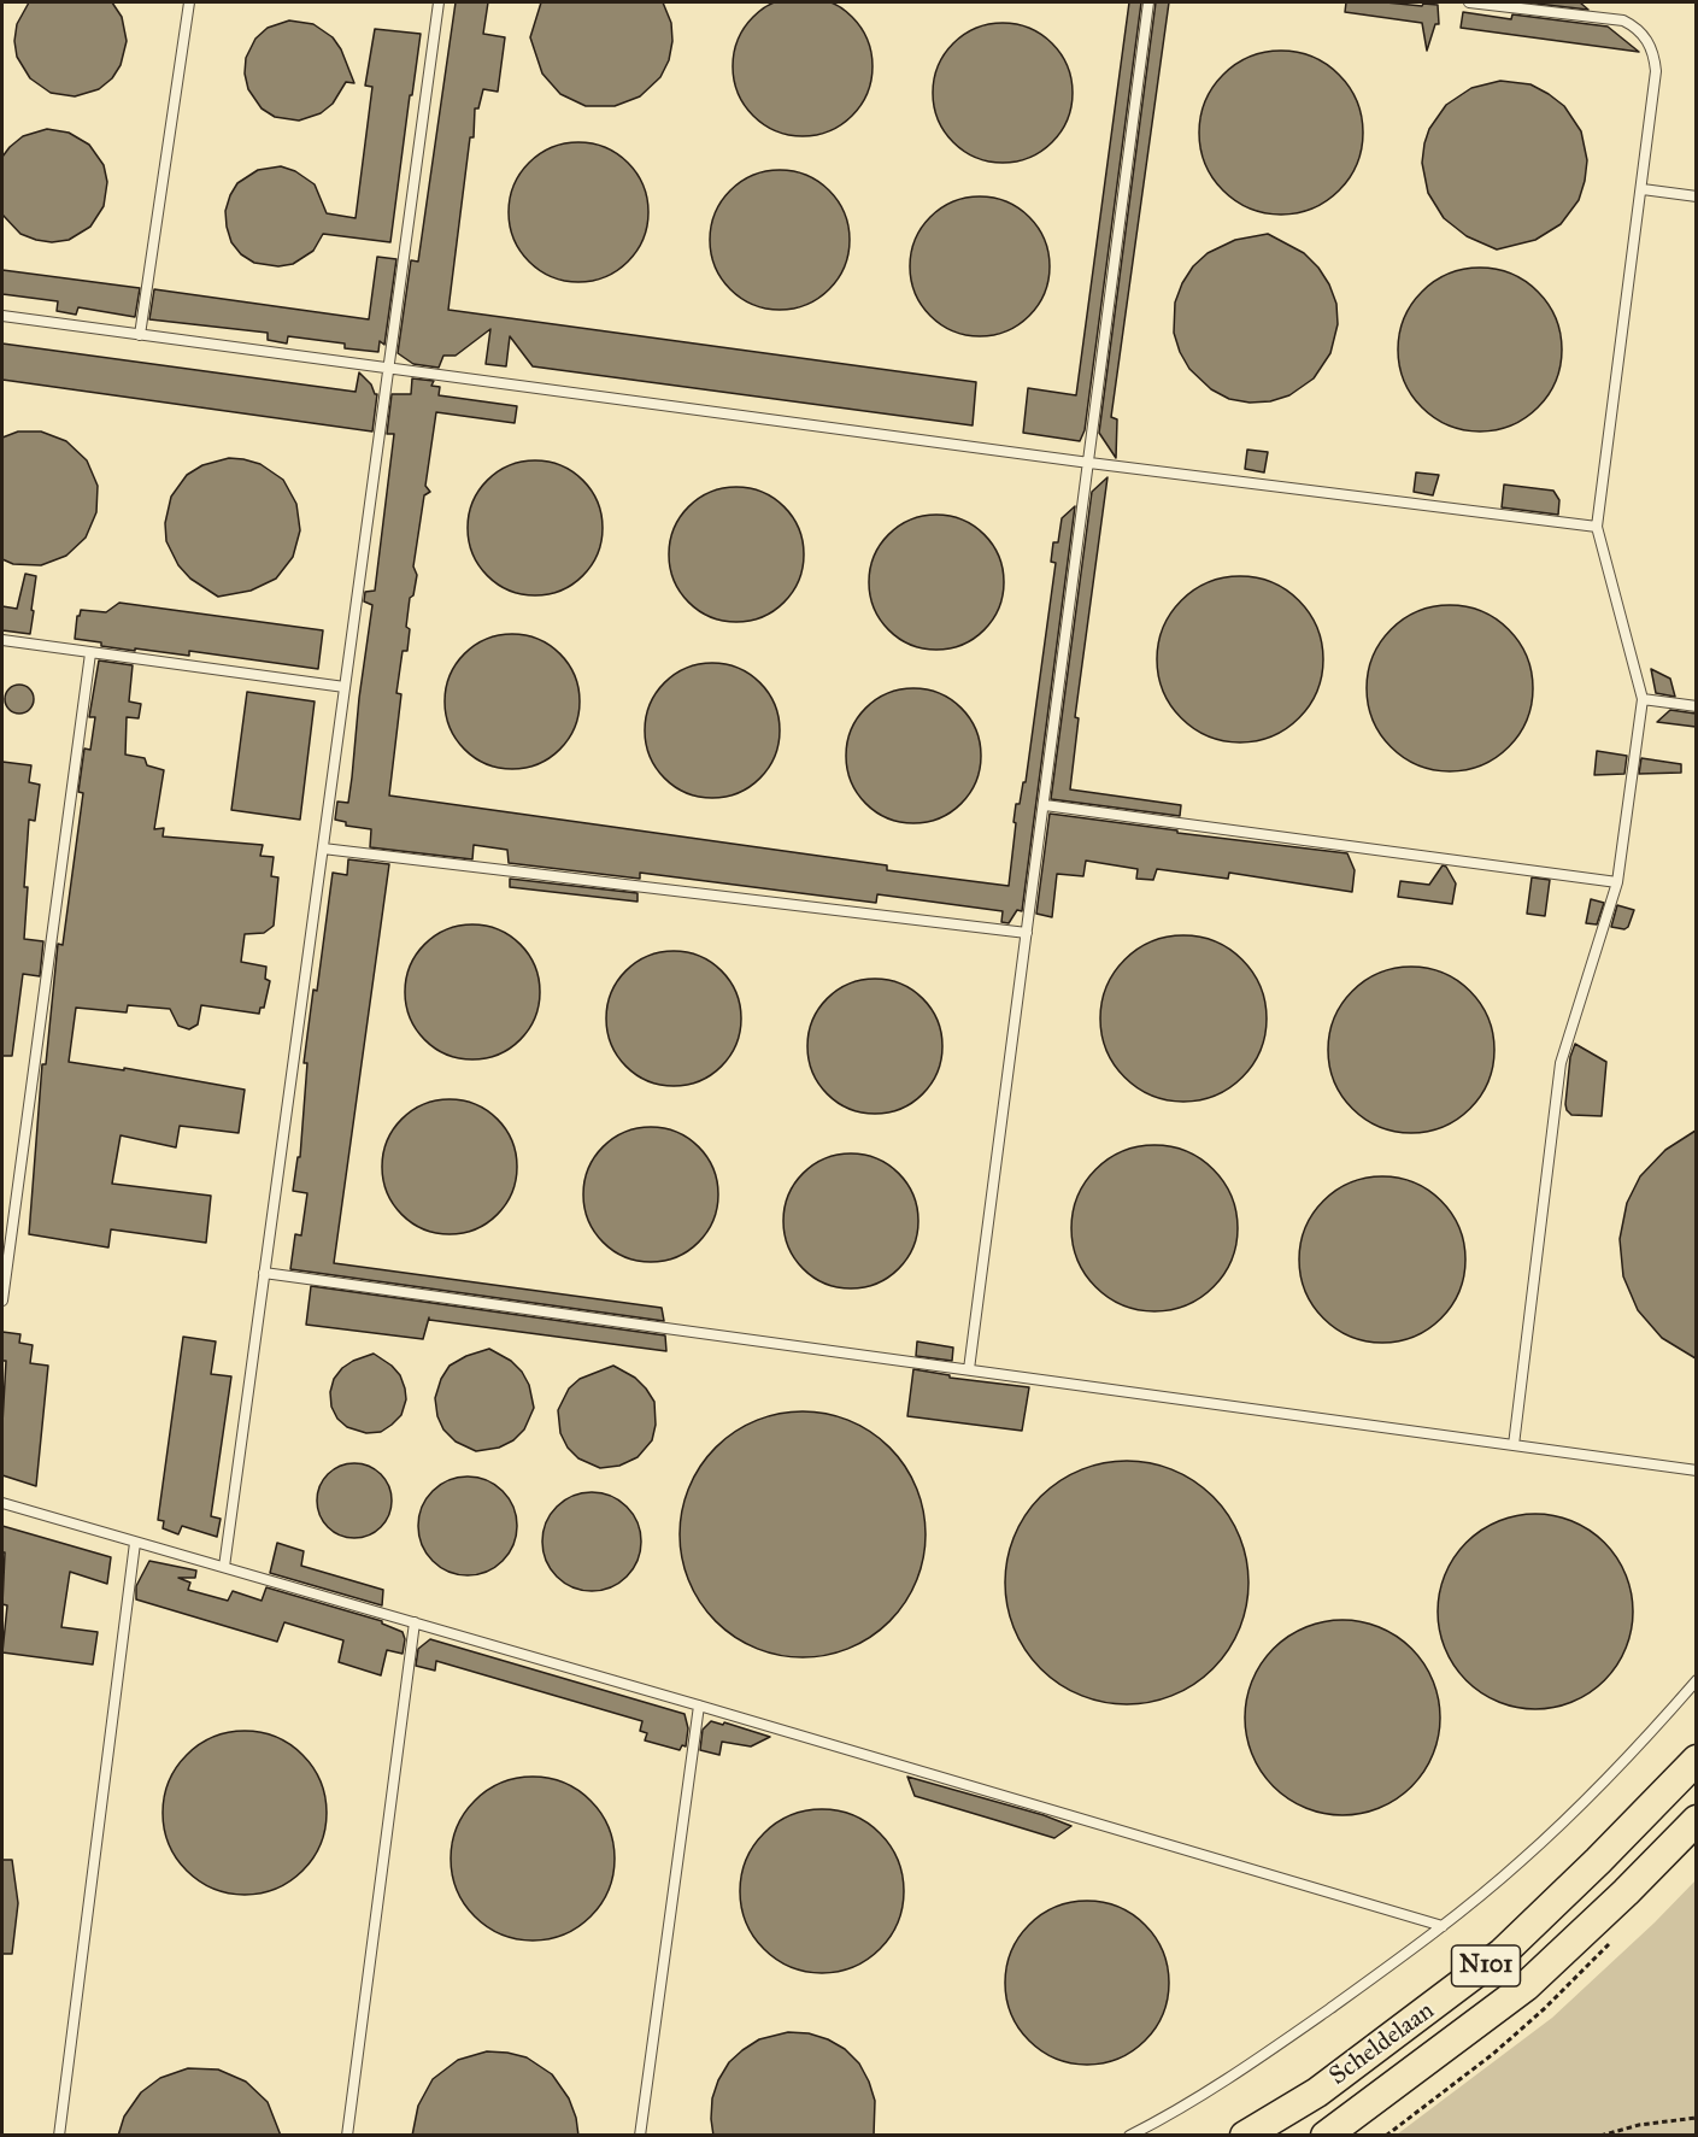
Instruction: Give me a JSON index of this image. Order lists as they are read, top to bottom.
{
  "streets": {
    "main road": ["N101", "Scheldelaan"]
  }
}
